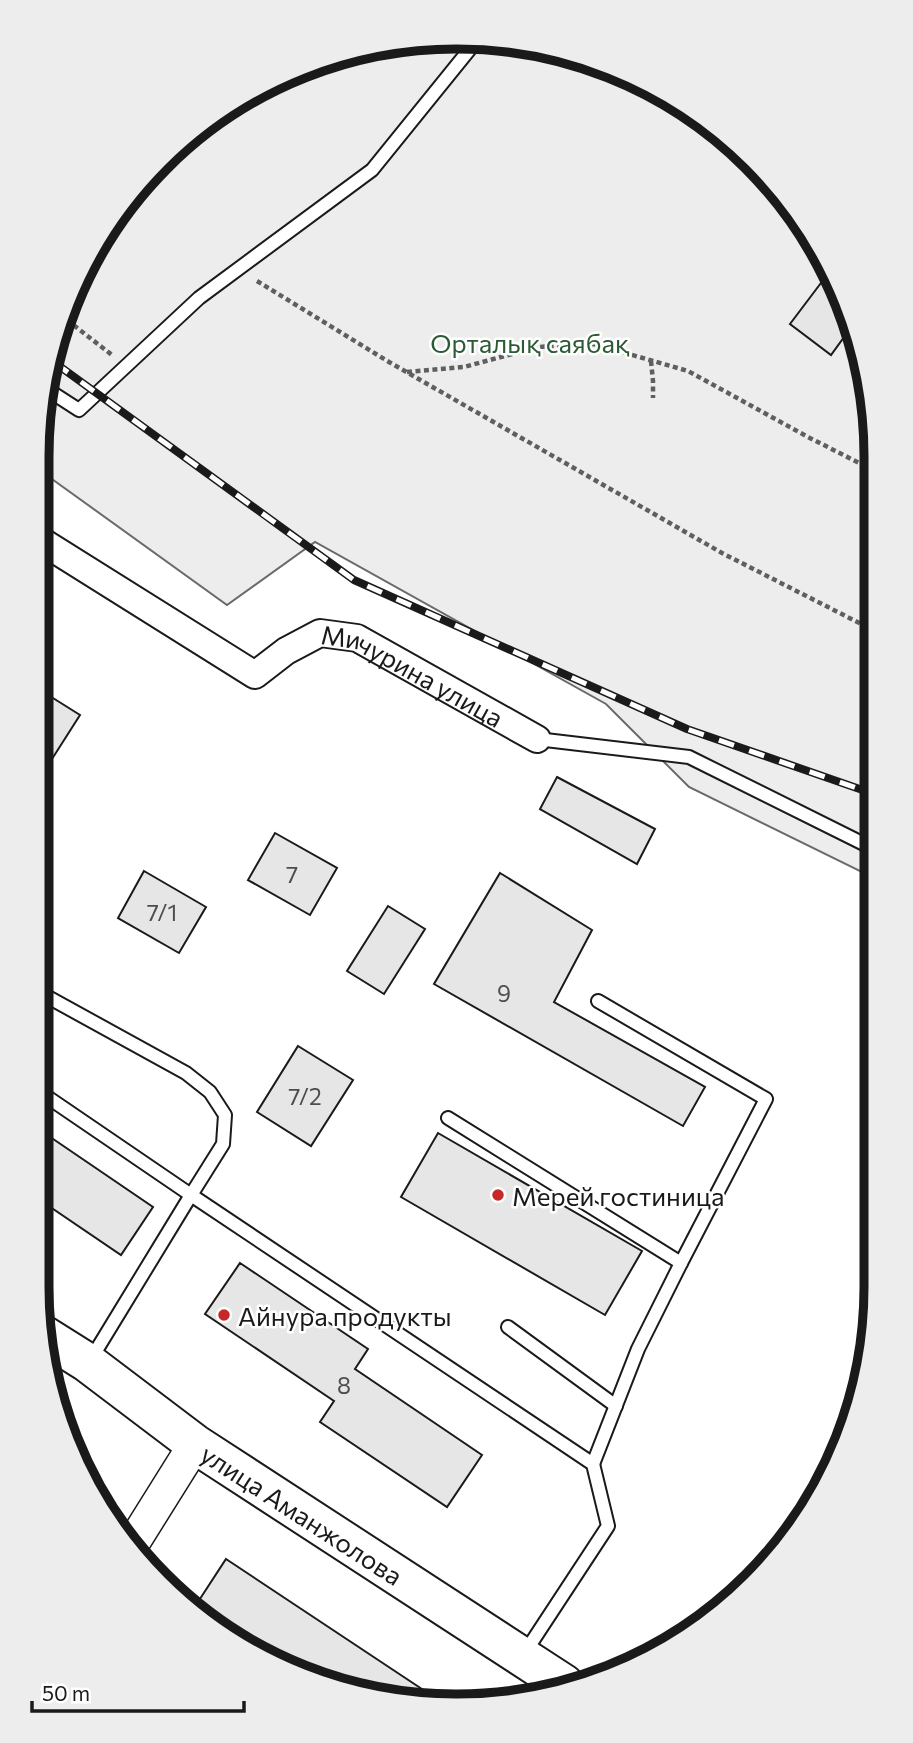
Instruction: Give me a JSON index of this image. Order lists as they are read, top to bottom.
{
  "streets": {
    "main road": ["улица Аманжолова"],
    "street": ["Мичурина улица"]
  },
  "parks": ["Орталық саябақ"],
  "places": ["Мерей гостиница", "Айнура продукты"],
  "house_numbers": [
    "7",
    "7/1",
    "9",
    "7/2",
    "8"
  ],
  "scale_bar": "50 m"
}
